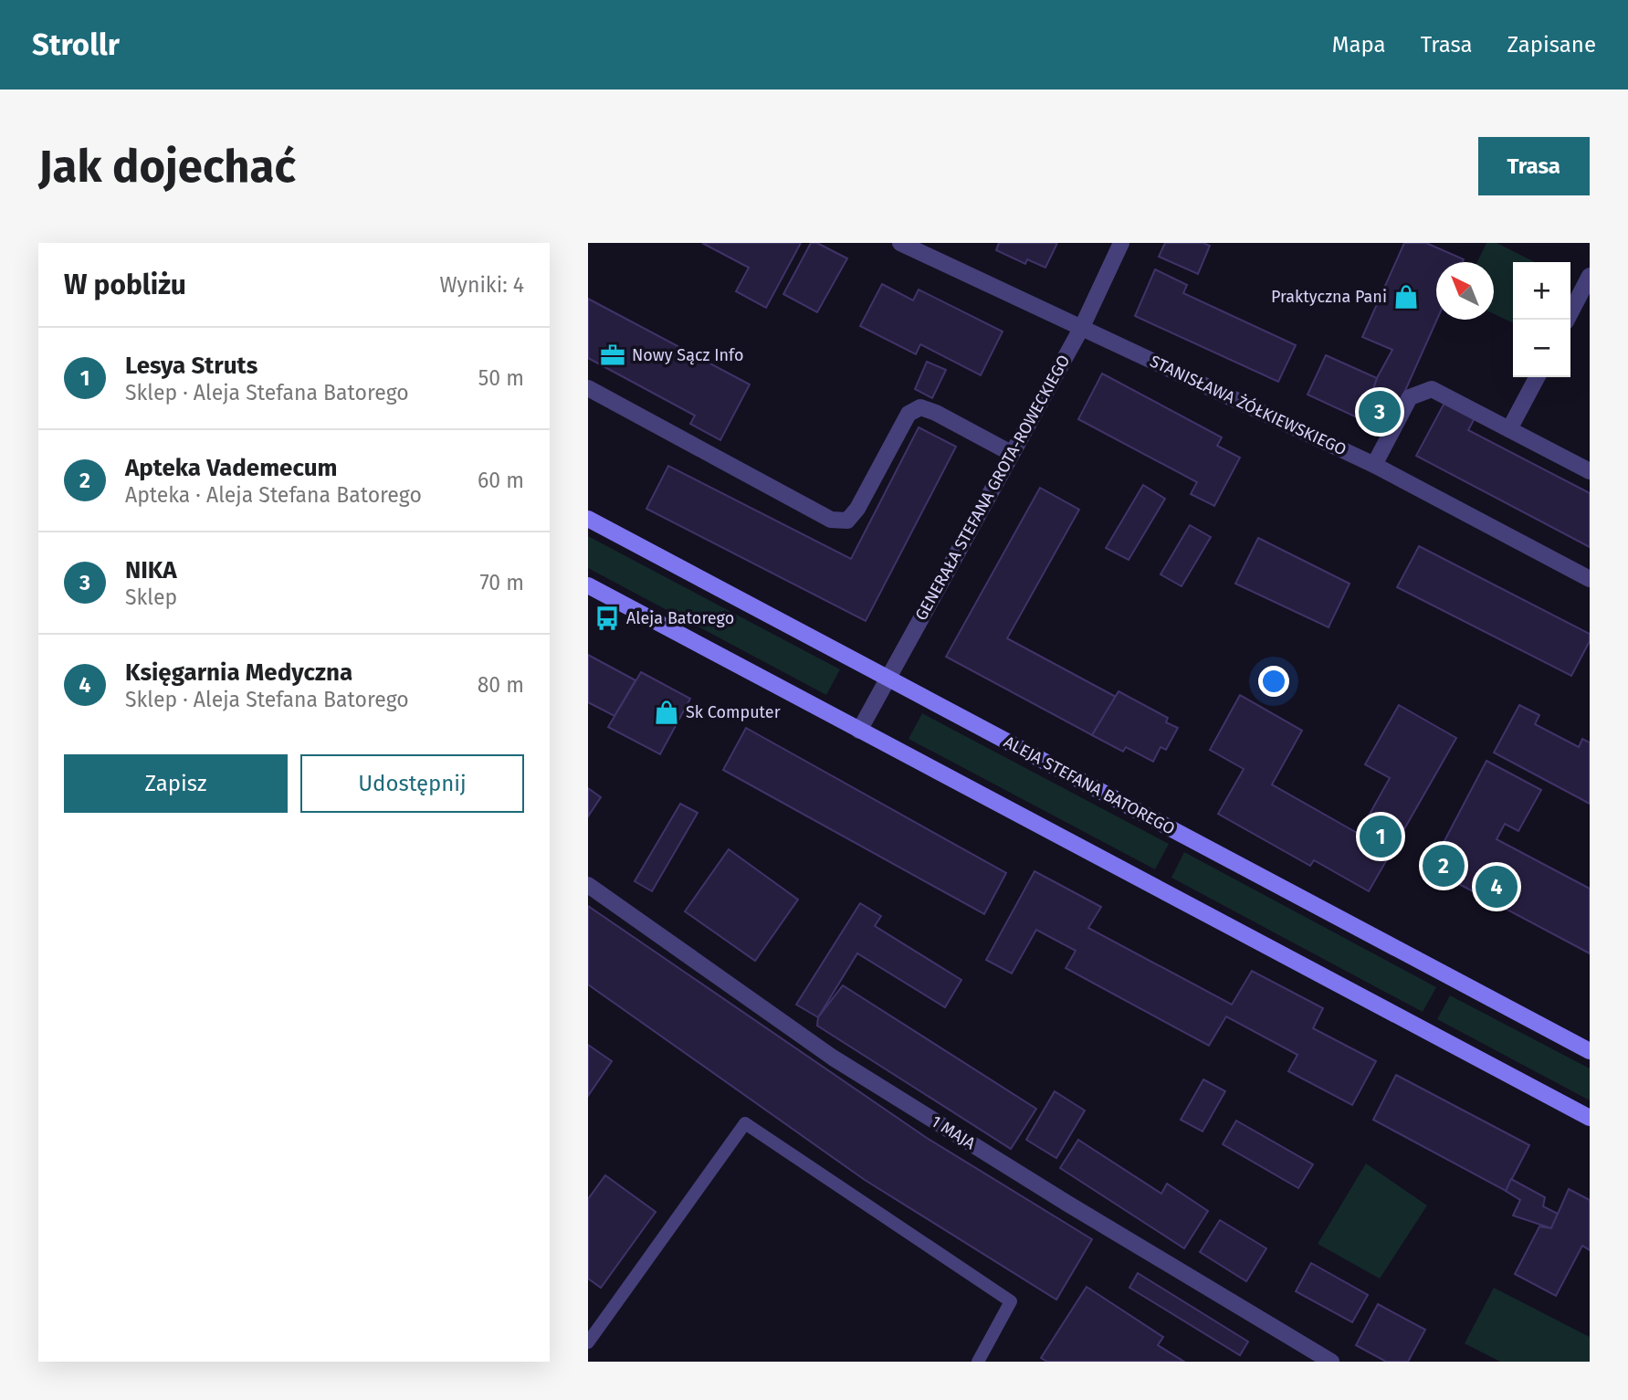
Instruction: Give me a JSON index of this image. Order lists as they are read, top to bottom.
{
  "streets": {
    "street": [
      "STANISŁAWA ŻÓŁKIEWSKIEGO",
      "GENERAŁA STEFANA GROTA-ROWECKIEGO",
      "ALEJA STEFANA BATOREGO",
      "1 MAJA"
    ]
  },
  "crossings": [
    ["STANISŁAWA ŻÓŁKIEWSKIEGO", "GENERAŁA STEFANA GROTA-ROWECKIEGO"],
    ["GENERAŁA STEFANA GROTA-ROWECKIEGO", "ALEJA STEFANA BATOREGO"]
  ],
  "places": {
    "shop": ["Praktyczna Pani", "Sk Computer"],
    "office": ["Nowy Sącz Info"],
    "bus stop": ["Aleja Batorego"]
  },
  "north": "top left",
  "page": {
    "header": "Strollr",
    "nav": ["Mapa", "Trasa", "Zapisane"],
    "buttons": [
      "Trasa",
      ["Zapisz", "Udostępnij"]
    ],
    "title": "Jak dojechać",
    "heading": ["W pobliżu", "Wyniki: 4"],
    "map_buttons": ["+", "−"],
    "list": [
      {
        "mark": "1",
        "name": "Lesya Struts",
        "note": "Sklep · Aleja Stefana Batorego",
        "value": "50 m"
      },
      {
        "mark": "2",
        "name": "Apteka Vademecum",
        "note": "Apteka · Aleja Stefana Batorego",
        "value": "60 m"
      },
      {
        "mark": "3",
        "name": "NIKA",
        "note": "Sklep",
        "value": "70 m"
      },
      {
        "mark": "4",
        "name": "Księgarnia Medyczna",
        "note": "Sklep · Aleja Stefana Batorego",
        "value": "80 m"
      }
    ],
    "pins": [
      "3",
      "1",
      "2",
      "4"
    ]
  }
}
